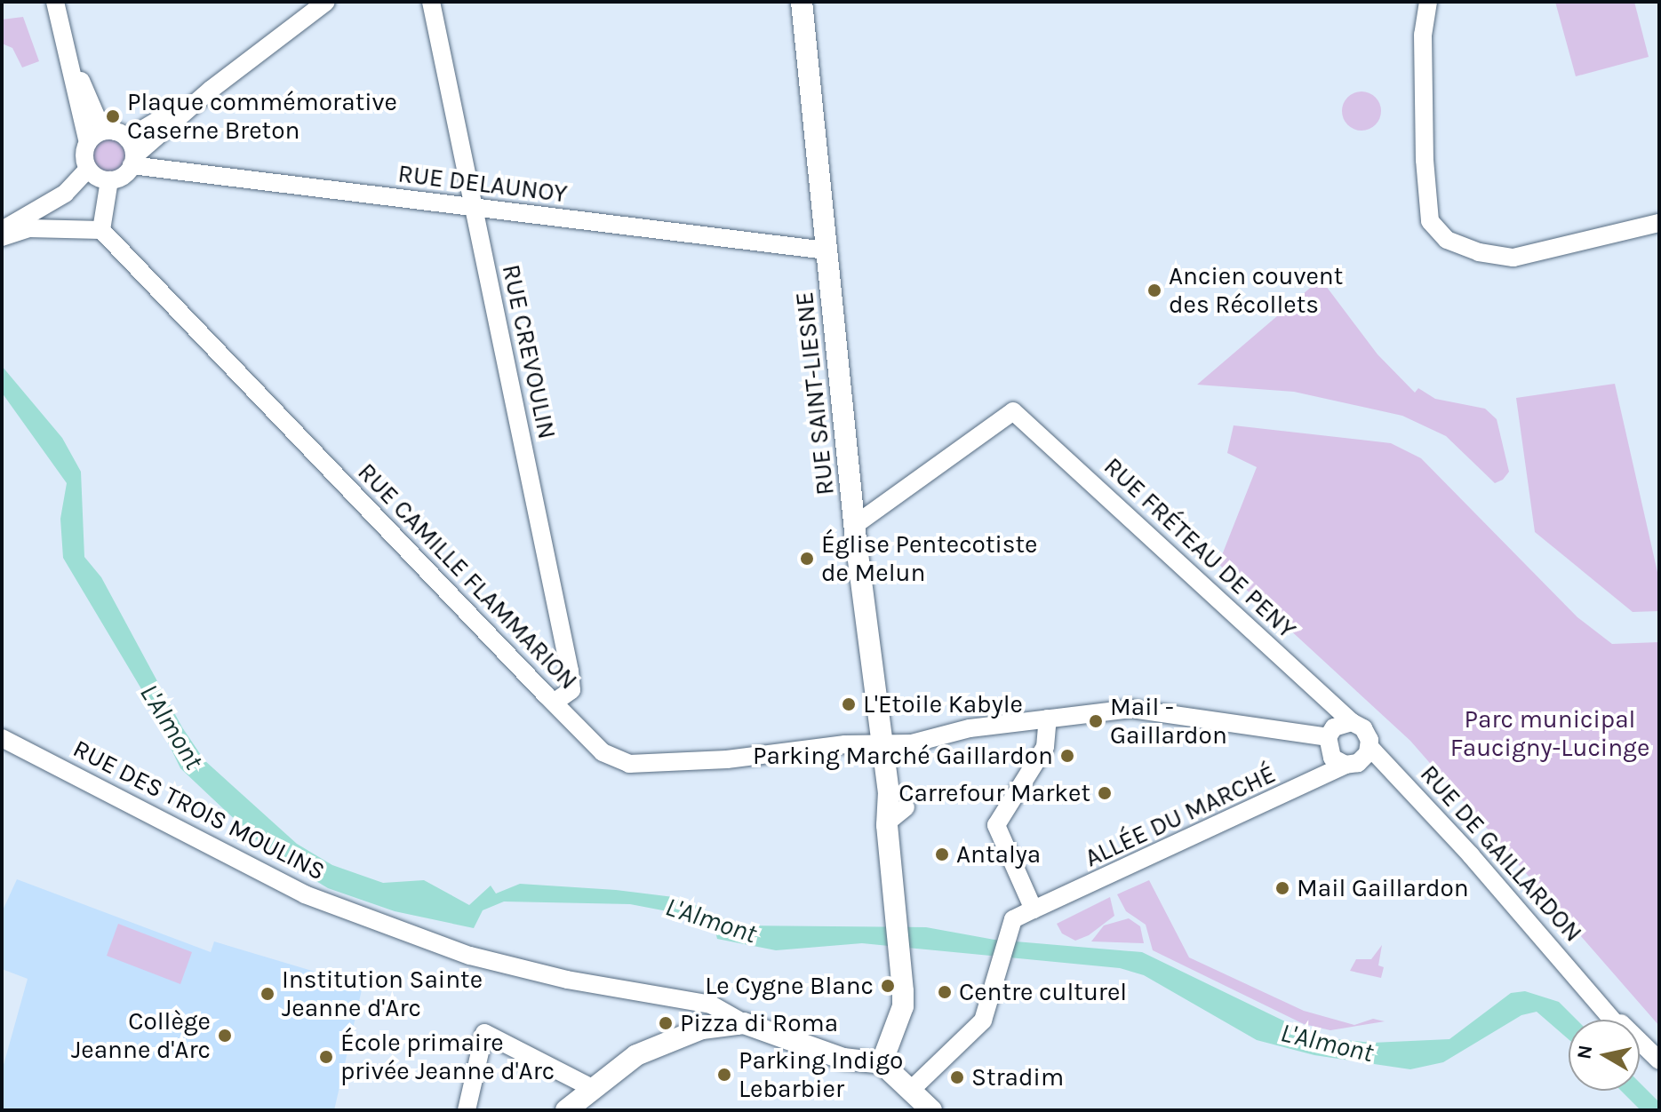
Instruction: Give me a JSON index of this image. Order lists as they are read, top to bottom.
{
  "streets": {
    "main road": ["RUE SAINT-LIESNE"],
    "street": [
      "RUE DELAUNOY",
      "RUE CREVOULIN",
      "RUE FRÉTEAU DE PENY",
      "RUE CAMILLE FLAMMARION",
      "RUE DES TROIS MOULINS",
      "ALLÉE DU MARCHÉ",
      "RUE DE GAILLARDON"
    ]
  },
  "crossings": [
    ["RUE DELAUNOY", "RUE CREVOULIN"],
    ["RUE DELAUNOY", "RUE SAINT-LIESNE"],
    ["RUE CREVOULIN", "RUE CAMILLE FLAMMARION"],
    ["RUE SAINT-LIESNE", "RUE FRÉTEAU DE PENY"],
    ["RUE SAINT-LIESNE", "RUE CAMILLE FLAMMARION"],
    ["RUE FRÉTEAU DE PENY", "ALLÉE DU MARCHÉ"],
    ["RUE FRÉTEAU DE PENY", "RUE DE GAILLARDON"],
    ["ALLÉE DU MARCHÉ", "RUE DE GAILLARDON"]
  ],
  "water": ["L'Almont"],
  "parks": ["Parc municipal Faucigny-Lucinge"],
  "places": [
    "Plaque commémorative Caserne Breton",
    "Ancien couvent des Récollets",
    "Église Pentecotiste de Melun",
    "L'Etoile Kabyle",
    "Mail - Gaillardon",
    "Parking Marché Gaillardon",
    "Carrefour Market",
    "Antalya",
    "Mail Gaillardon",
    "Le Cygne Blanc",
    "Centre culturel",
    "Institution Sainte Jeanne d'Arc",
    "Pizza di Roma",
    "Collège Jeanne d'Arc",
    "École primaire privée Jeanne d'Arc",
    "Parking Indigo Lebarbier",
    "Stradim"
  ],
  "north": "left"
}
